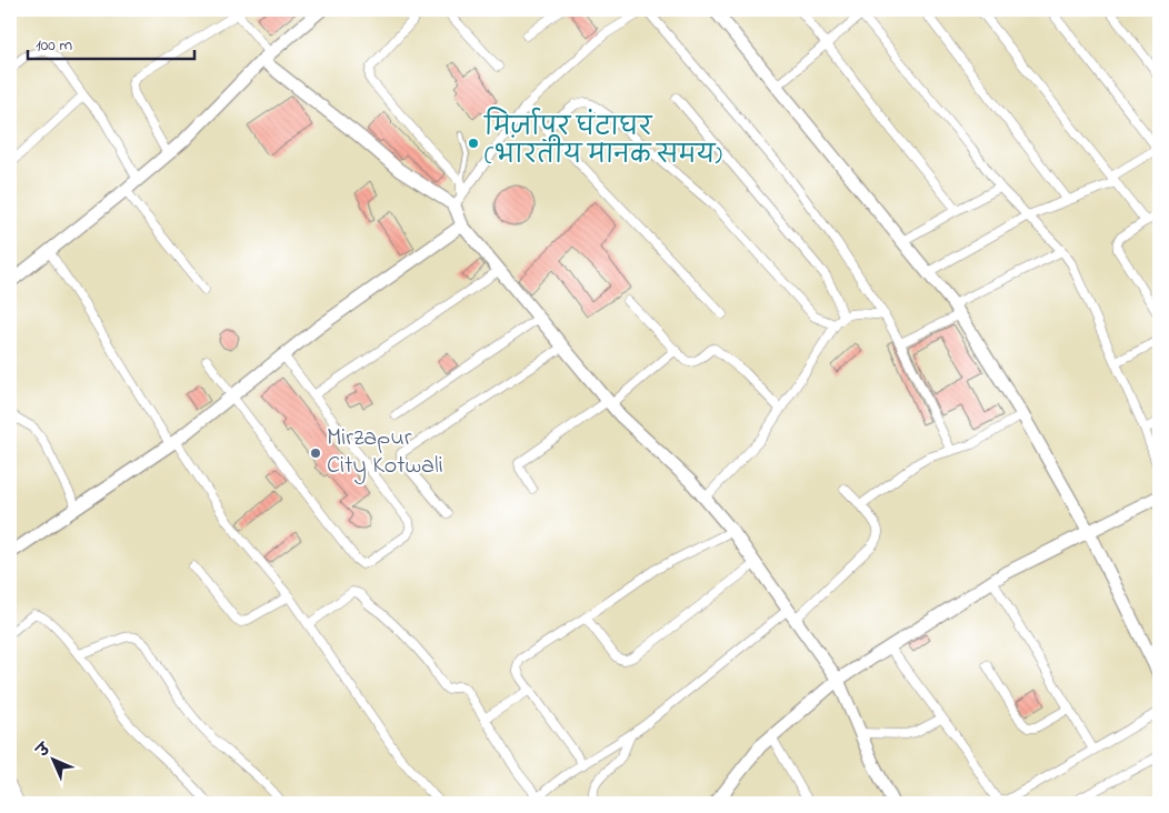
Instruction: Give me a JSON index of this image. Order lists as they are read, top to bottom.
{
  "places": ["मिर्ज़ापुर घंटाघर (भारतीय मानक समय)", "Mirzapur City Kotwali"],
  "scale_bar": "100 m",
  "north": "top left"
}
